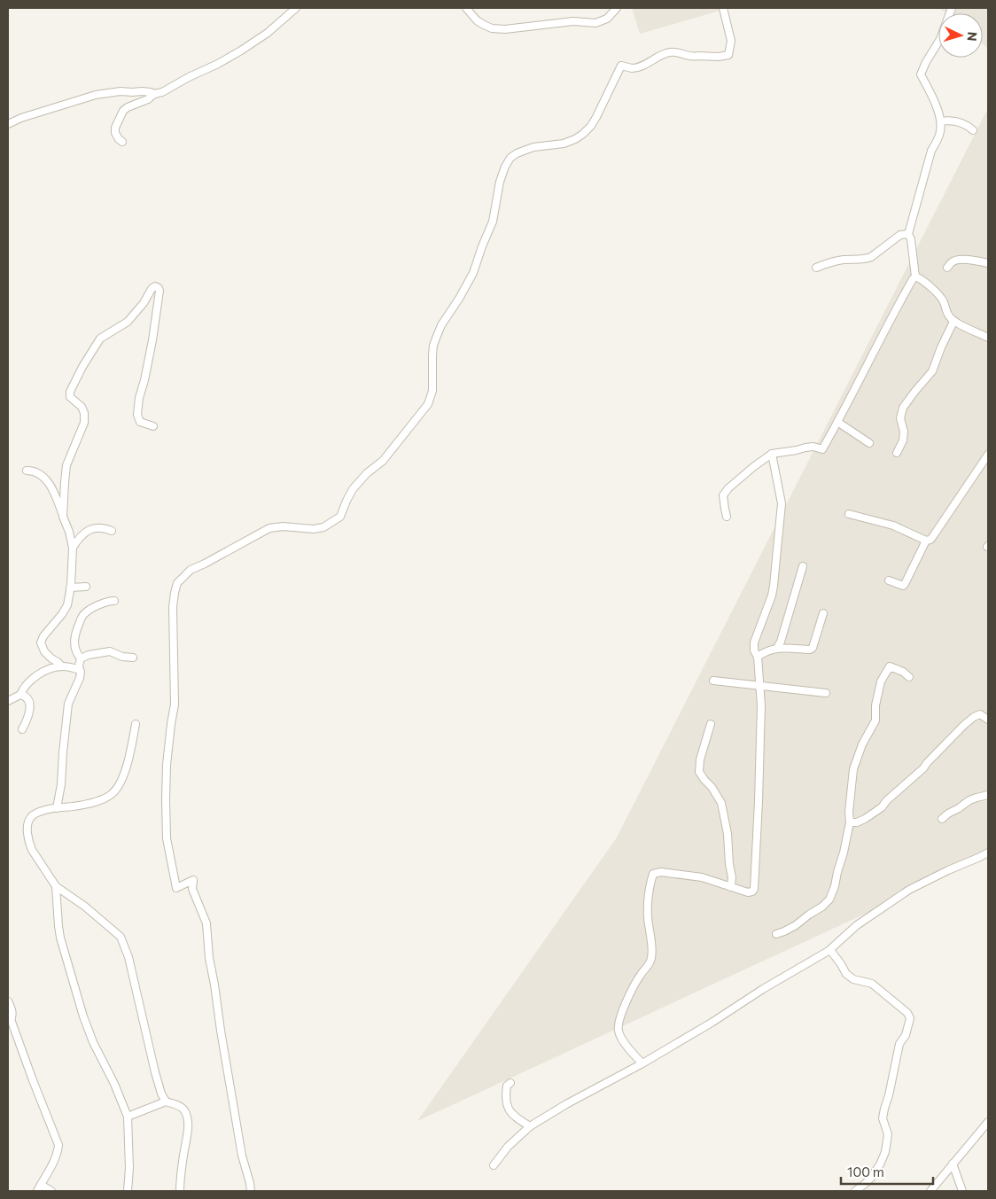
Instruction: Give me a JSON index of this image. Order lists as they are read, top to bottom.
{
  "scale_bar": "100 m",
  "north": "right"
}
